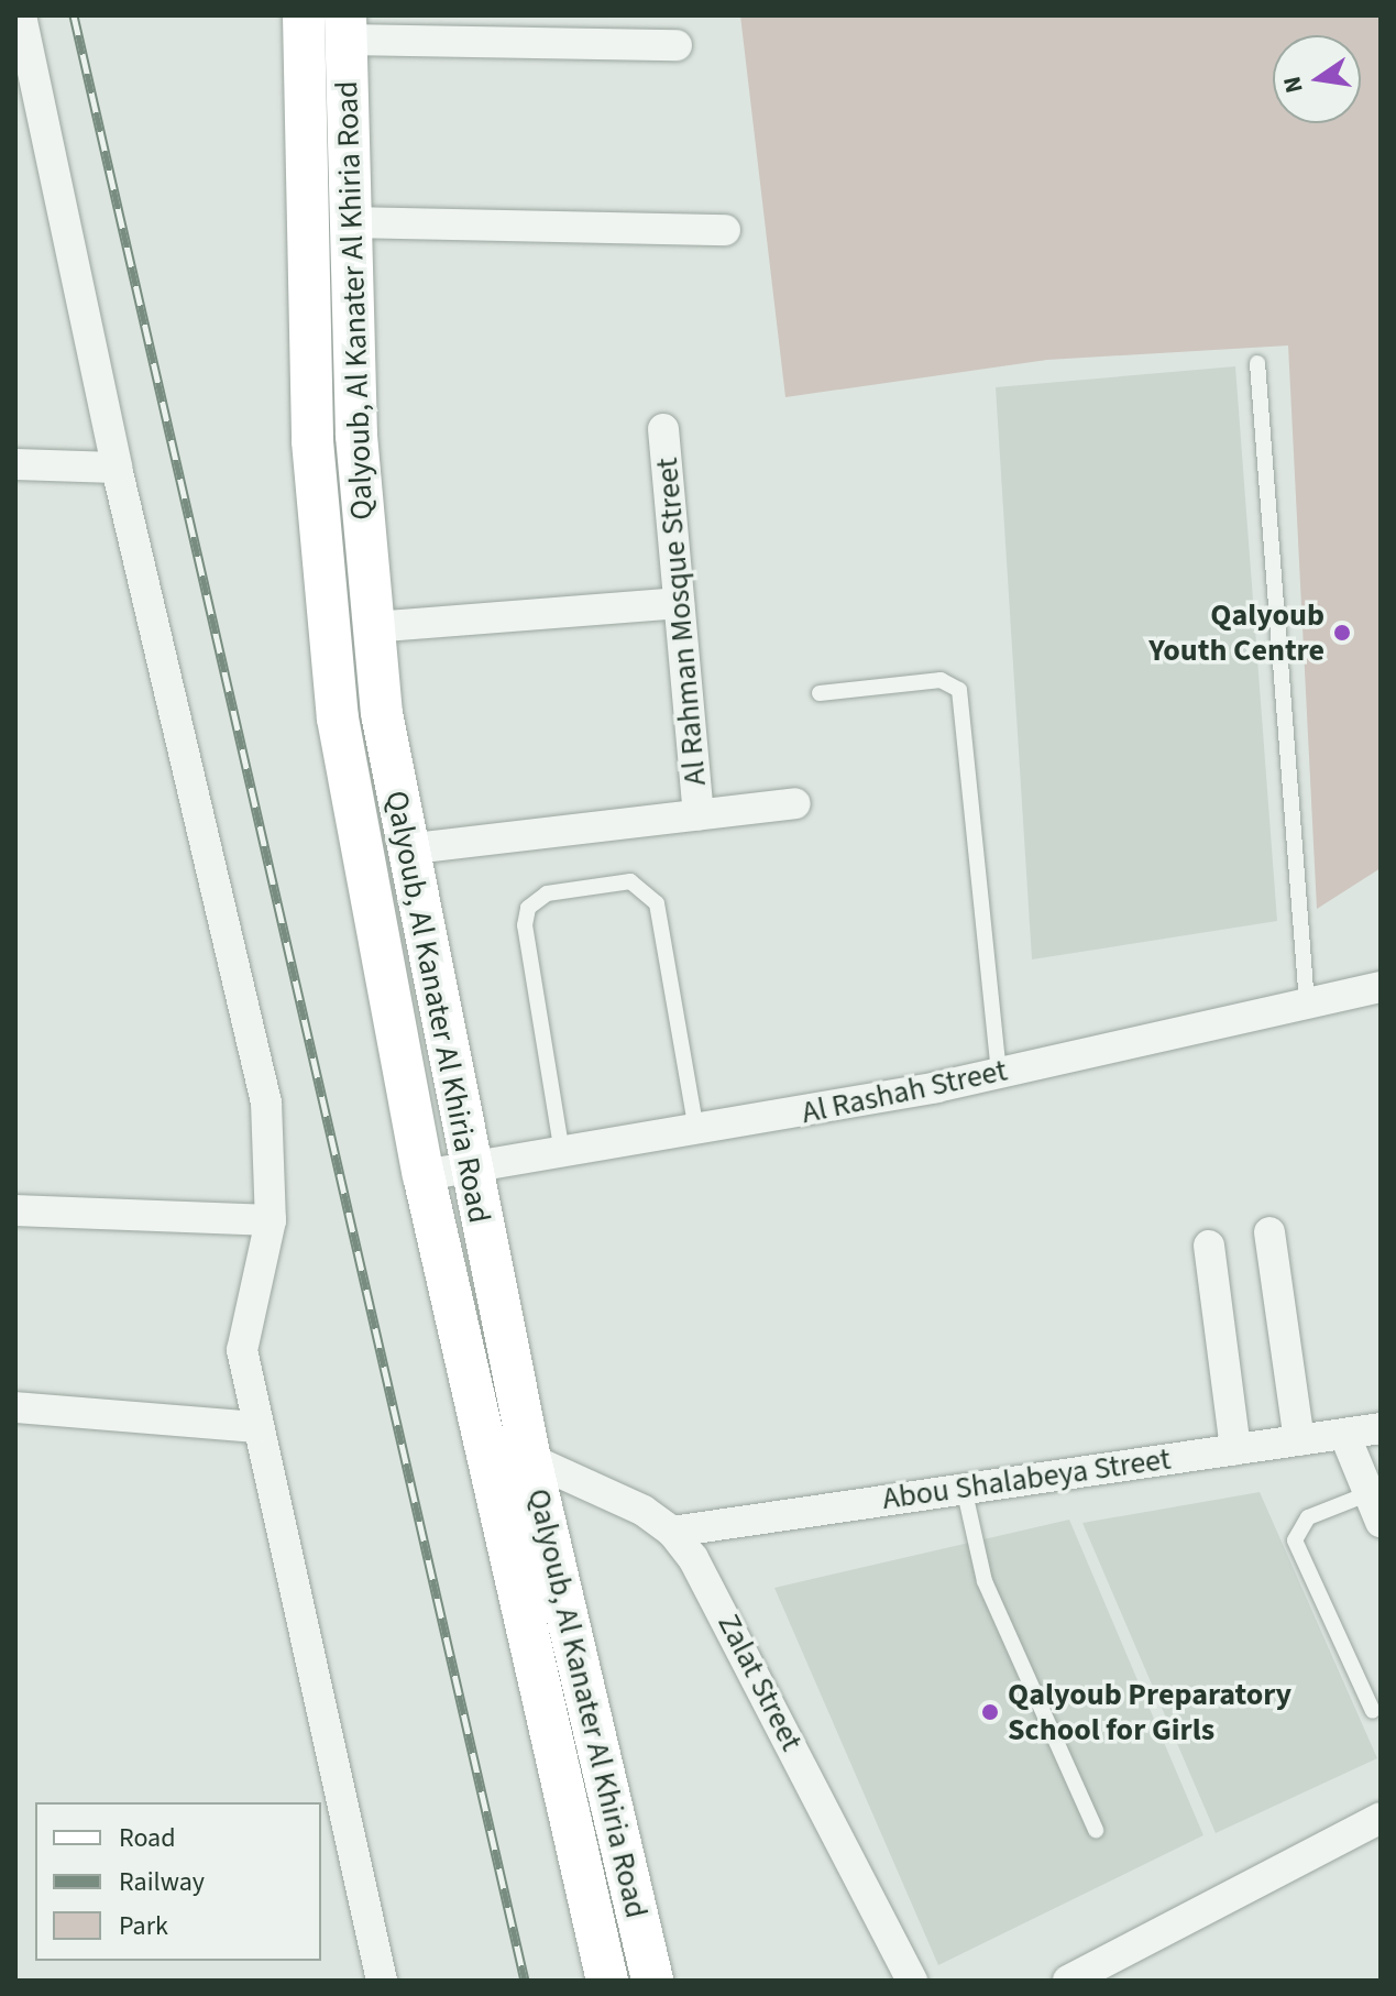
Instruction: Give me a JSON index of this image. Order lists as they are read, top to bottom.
{
  "streets": {
    "main road": ["Qalyoub, Al Kanater Al Khiria Road"],
    "street": [
      "Al Rahman Mosque Street",
      "Al Rashah Street",
      "Abou Shalabeya Street",
      "Zalat Street"
    ]
  },
  "crossings": [
    ["Qalyoub, Al Kanater Al Khiria Road", "Al Rashah Street"],
    ["Qalyoub, Al Kanater Al Khiria Road", "Zalat Street"],
    ["Abou Shalabeya Street", "Zalat Street"]
  ],
  "places": ["Qalyoub Youth Centre", "Qalyoub Preparatory School for Girls"],
  "legend": ["Road", "Railway", "Park"],
  "north": "left"
}
